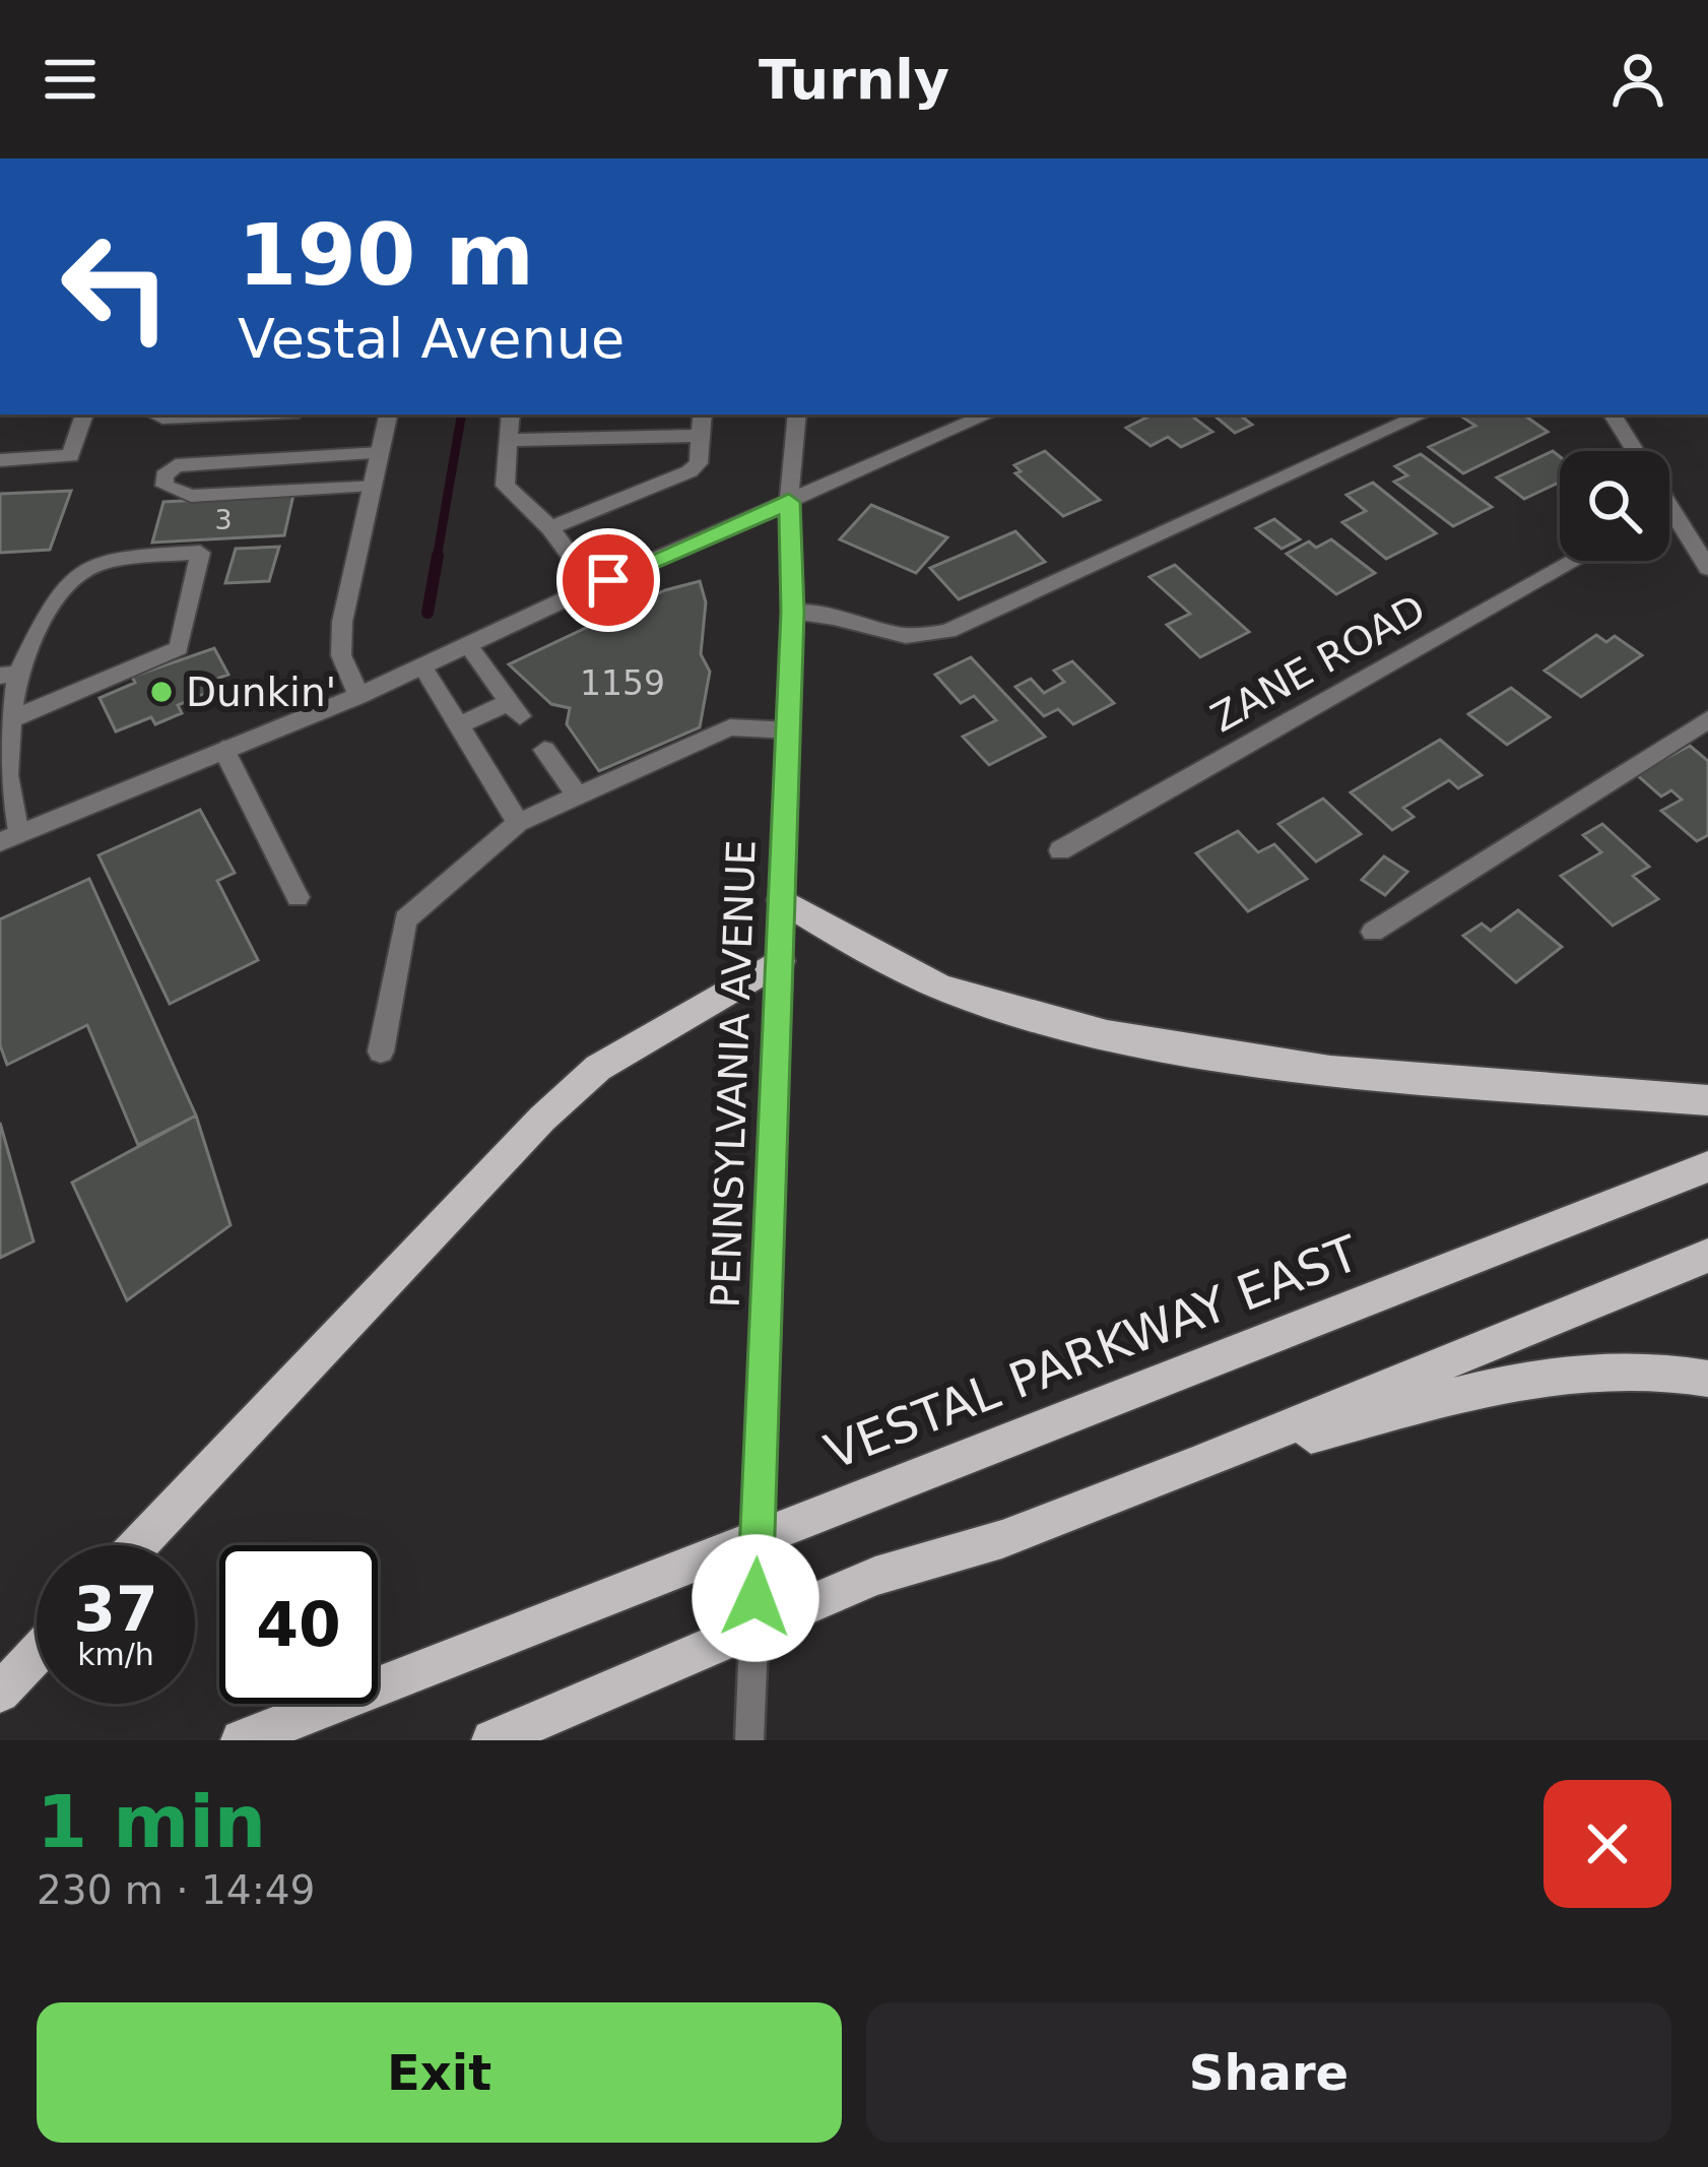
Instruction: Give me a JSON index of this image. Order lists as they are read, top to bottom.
{
  "streets": {
    "main road": ["VESTAL PARKWAY EAST"],
    "street": ["ZANE ROAD", "PENNSYLVANIA AVENUE"]
  },
  "places": ["Dunkin'"],
  "house_numbers": ["3", "1159"],
  "page": {
    "header": "Turnly",
    "turn": ["190 m", "Vestal Avenue"],
    "speed": "37 km/h",
    "limit": "40",
    "heading": ["1 min", "230 m · 14:49"],
    "buttons": ["Exit", "Share"]
  }
}
